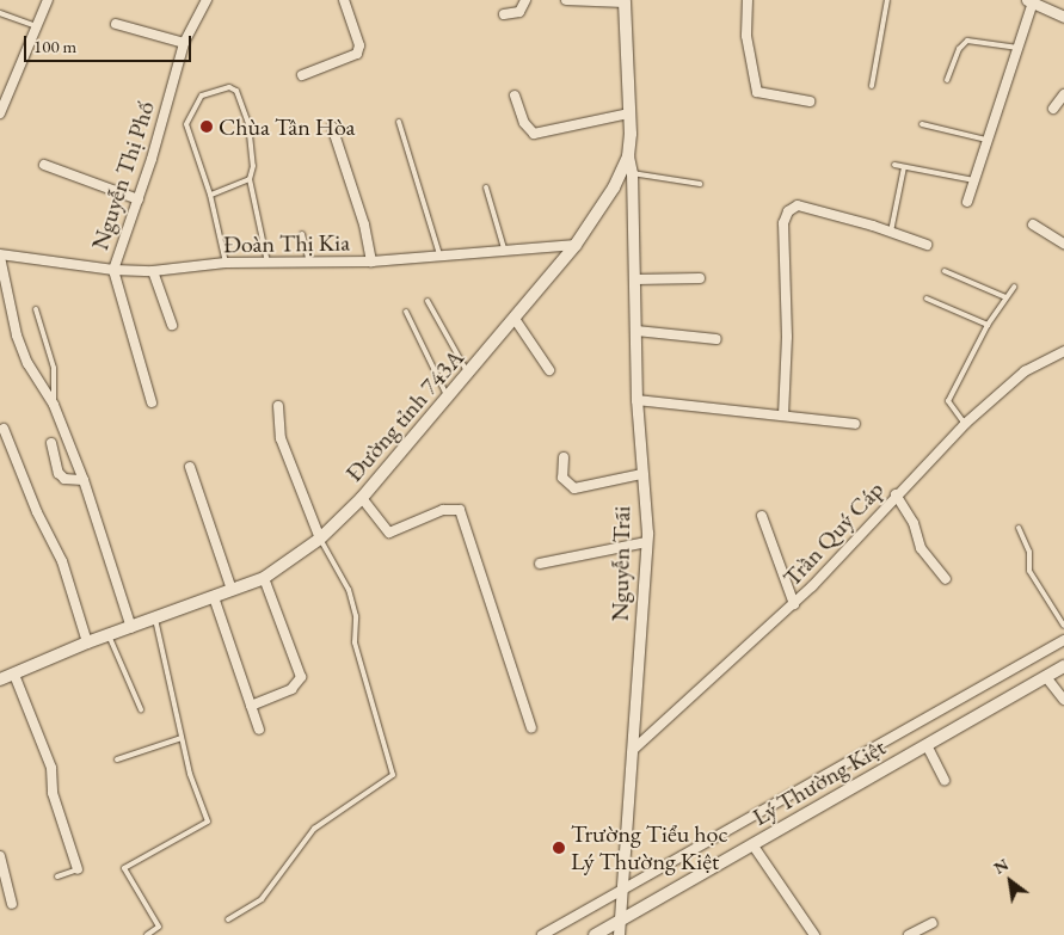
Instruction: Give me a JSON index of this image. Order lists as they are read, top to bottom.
{
  "streets": {
    "main road": ["Đường tỉnh 743A", "Lý Thường Kiệt"],
    "street": [
      "Nguyễn Thị Phố",
      "Đoàn Thị Kia",
      "Trần Quý Cáp",
      "Nguyễn Trãi"
    ]
  },
  "crossings": [
    ["Nguyễn Thị Phố", "Đoàn Thị Kia"],
    ["Đoàn Thị Kia", "Đường tỉnh 743A"],
    ["Đường tỉnh 743A", "Nguyễn Trãi"],
    ["Trần Quý Cáp", "Nguyễn Trãi"],
    ["Nguyễn Trãi", "Lý Thường Kiệt"]
  ],
  "places": ["Chùa Tân Hòa", "Trường Tiểu học Lý Thường Kiệt"],
  "scale_bar": "100 m",
  "north": "top left"
}
